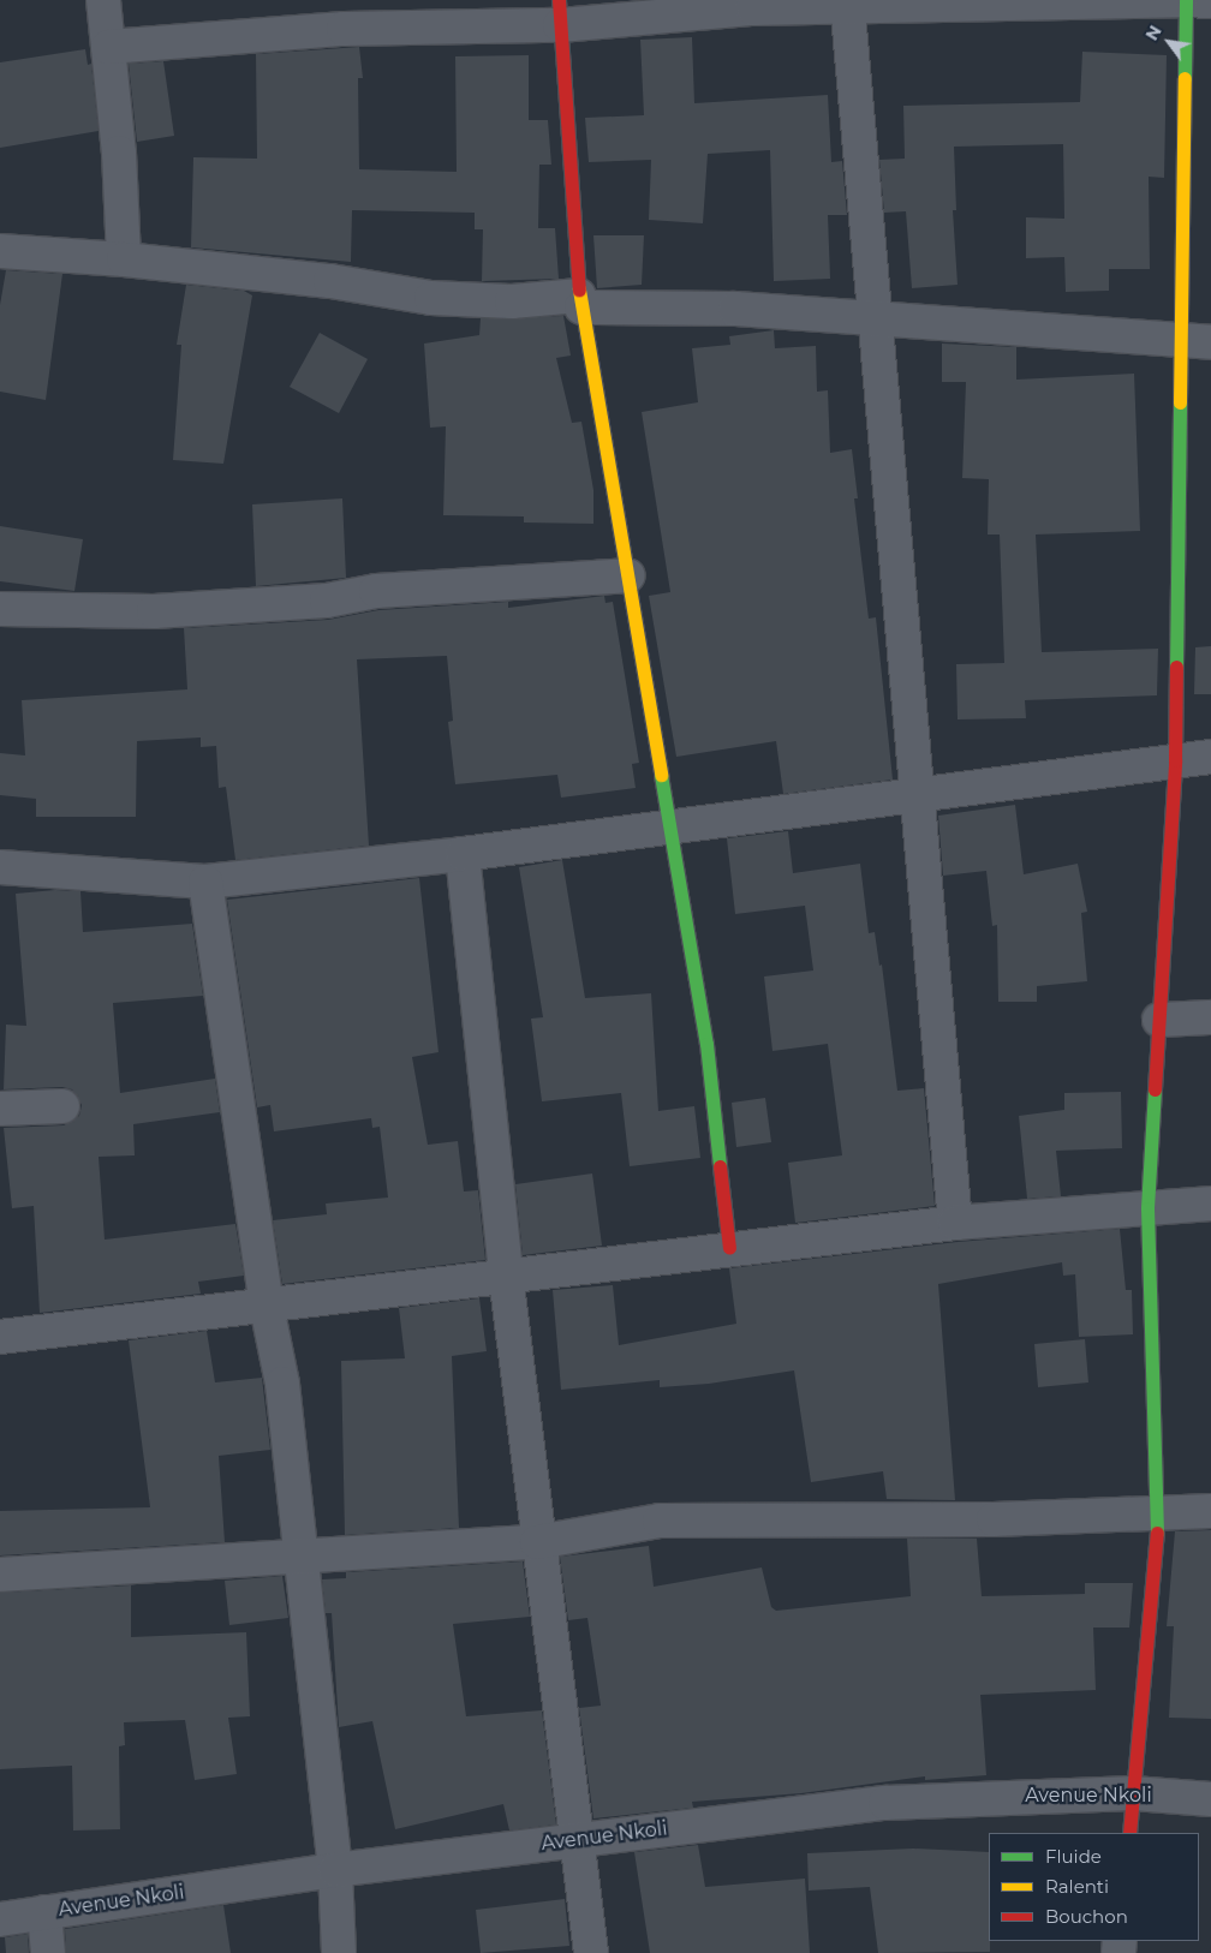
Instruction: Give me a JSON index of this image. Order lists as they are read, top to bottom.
{
  "streets": {
    "street": ["Avenue Nkoli"]
  },
  "legend": ["Fluide", "Ralenti", "Bouchon"],
  "north": "top left"
}
